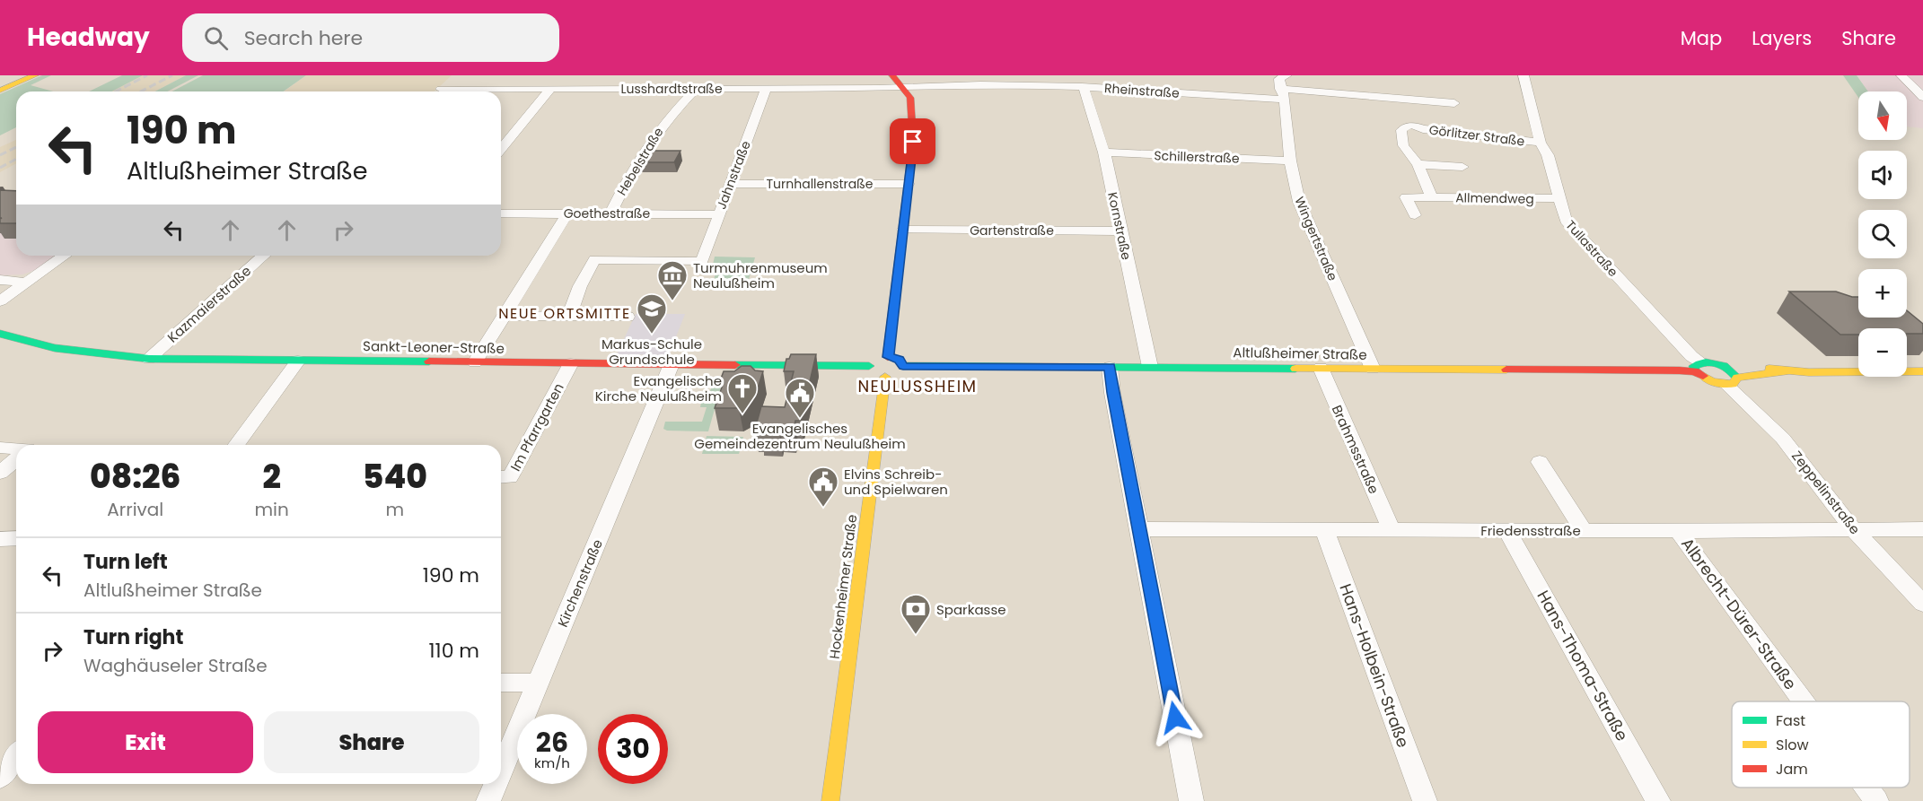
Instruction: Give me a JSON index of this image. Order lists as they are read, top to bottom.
{
  "streets": {
    "street": [
      "Lusshardtstraße",
      "Rheinstraße",
      "Görlitzer Straße",
      "Schillerstraße",
      "Hebelstraße",
      "Jahnstraße",
      "Turnhallenstraße",
      "Allmendweg",
      "Goethestraße",
      "Kornstraße",
      "Gartenstraße",
      "Wingertstraße",
      "Tullastraße",
      "Kazmaierstraße",
      "Sankt-Leoner-Straße",
      "Altlußheimer Straße",
      "Im Pfarrgarten",
      "Brahmsstraße",
      "Zeppelinstraße",
      "Friedensstraße",
      "Kirchenstraße",
      "Hockenheimer Straße",
      "Albrecht-Dürer-Straße",
      "Hans-Holbein-Straße",
      "Hans-Thoma-Straße"
    ]
  },
  "crossings": [
    ["Lusshardtstraße", "Rheinstraße"],
    ["Lusshardtstraße", "Hebelstraße"],
    ["Lusshardtstraße", "Jahnstraße"],
    ["Rheinstraße", "Kornstraße"],
    ["Rheinstraße", "Wingertstraße"],
    ["Görlitzer Straße", "Tullastraße"],
    ["Schillerstraße", "Kornstraße"],
    ["Schillerstraße", "Wingertstraße"],
    ["Hebelstraße", "Goethestraße"],
    ["Jahnstraße", "Turnhallenstraße"],
    ["Jahnstraße", "Goethestraße"],
    ["Allmendweg", "Tullastraße"],
    ["Kornstraße", "Gartenstraße"],
    ["Kornstraße", "Altlußheimer Straße"],
    ["Wingertstraße", "Altlußheimer Straße"],
    ["Tullastraße", "Altlußheimer Straße"],
    ["Kazmaierstraße", "Sankt-Leoner-Straße"],
    ["Sankt-Leoner-Straße", "Im Pfarrgarten"],
    ["Sankt-Leoner-Straße", "Kirchenstraße"],
    ["Altlußheimer Straße", "Brahmsstraße"],
    ["Altlußheimer Straße", "Zeppelinstraße"],
    ["Brahmsstraße", "Friedensstraße"],
    ["Zeppelinstraße", "Friedensstraße"],
    ["Friedensstraße", "Albrecht-Dürer-Straße"],
    ["Friedensstraße", "Hans-Holbein-Straße"],
    ["Friedensstraße", "Hans-Thoma-Straße"]
  ],
  "districts": ["NEUE ORTSMITTE", "NEULUSSHEIM"],
  "places": {
    "museum": ["Turmuhrenmuseum Neulußheim"],
    "school or university": ["Markus-Schule Grundschule"],
    "church": ["Evangelische Kirche Neulußheim"],
    "public building": ["Evangelisches Gemeindezentrum Neulußheim", "Elvins Schreib- und Spielwaren"],
    "bank": ["Sparkasse"]
  },
  "legend": ["Fast", "Slow", "Jam"],
  "north": "bottom",
  "page": {
    "header": "Headway",
    "search": "Search here",
    "nav": ["Map", "Layers", "Share"],
    "map_buttons": ["+", "−"],
    "turn": ["190 m", "Altlußheimer Straße"],
    "eta": [
      "08:26",
      "Arrival",
      "2",
      "min",
      "540",
      "m"
    ],
    "list": [
      {
        "name": "Turn left",
        "note": "Altlußheimer Straße",
        "value": "190 m"
      },
      {
        "name": "Turn right",
        "note": "Waghäuseler Straße",
        "value": "110 m"
      }
    ],
    "buttons": ["Exit", "Share"],
    "speed": "26 km/h",
    "limit": "30"
  }
}
